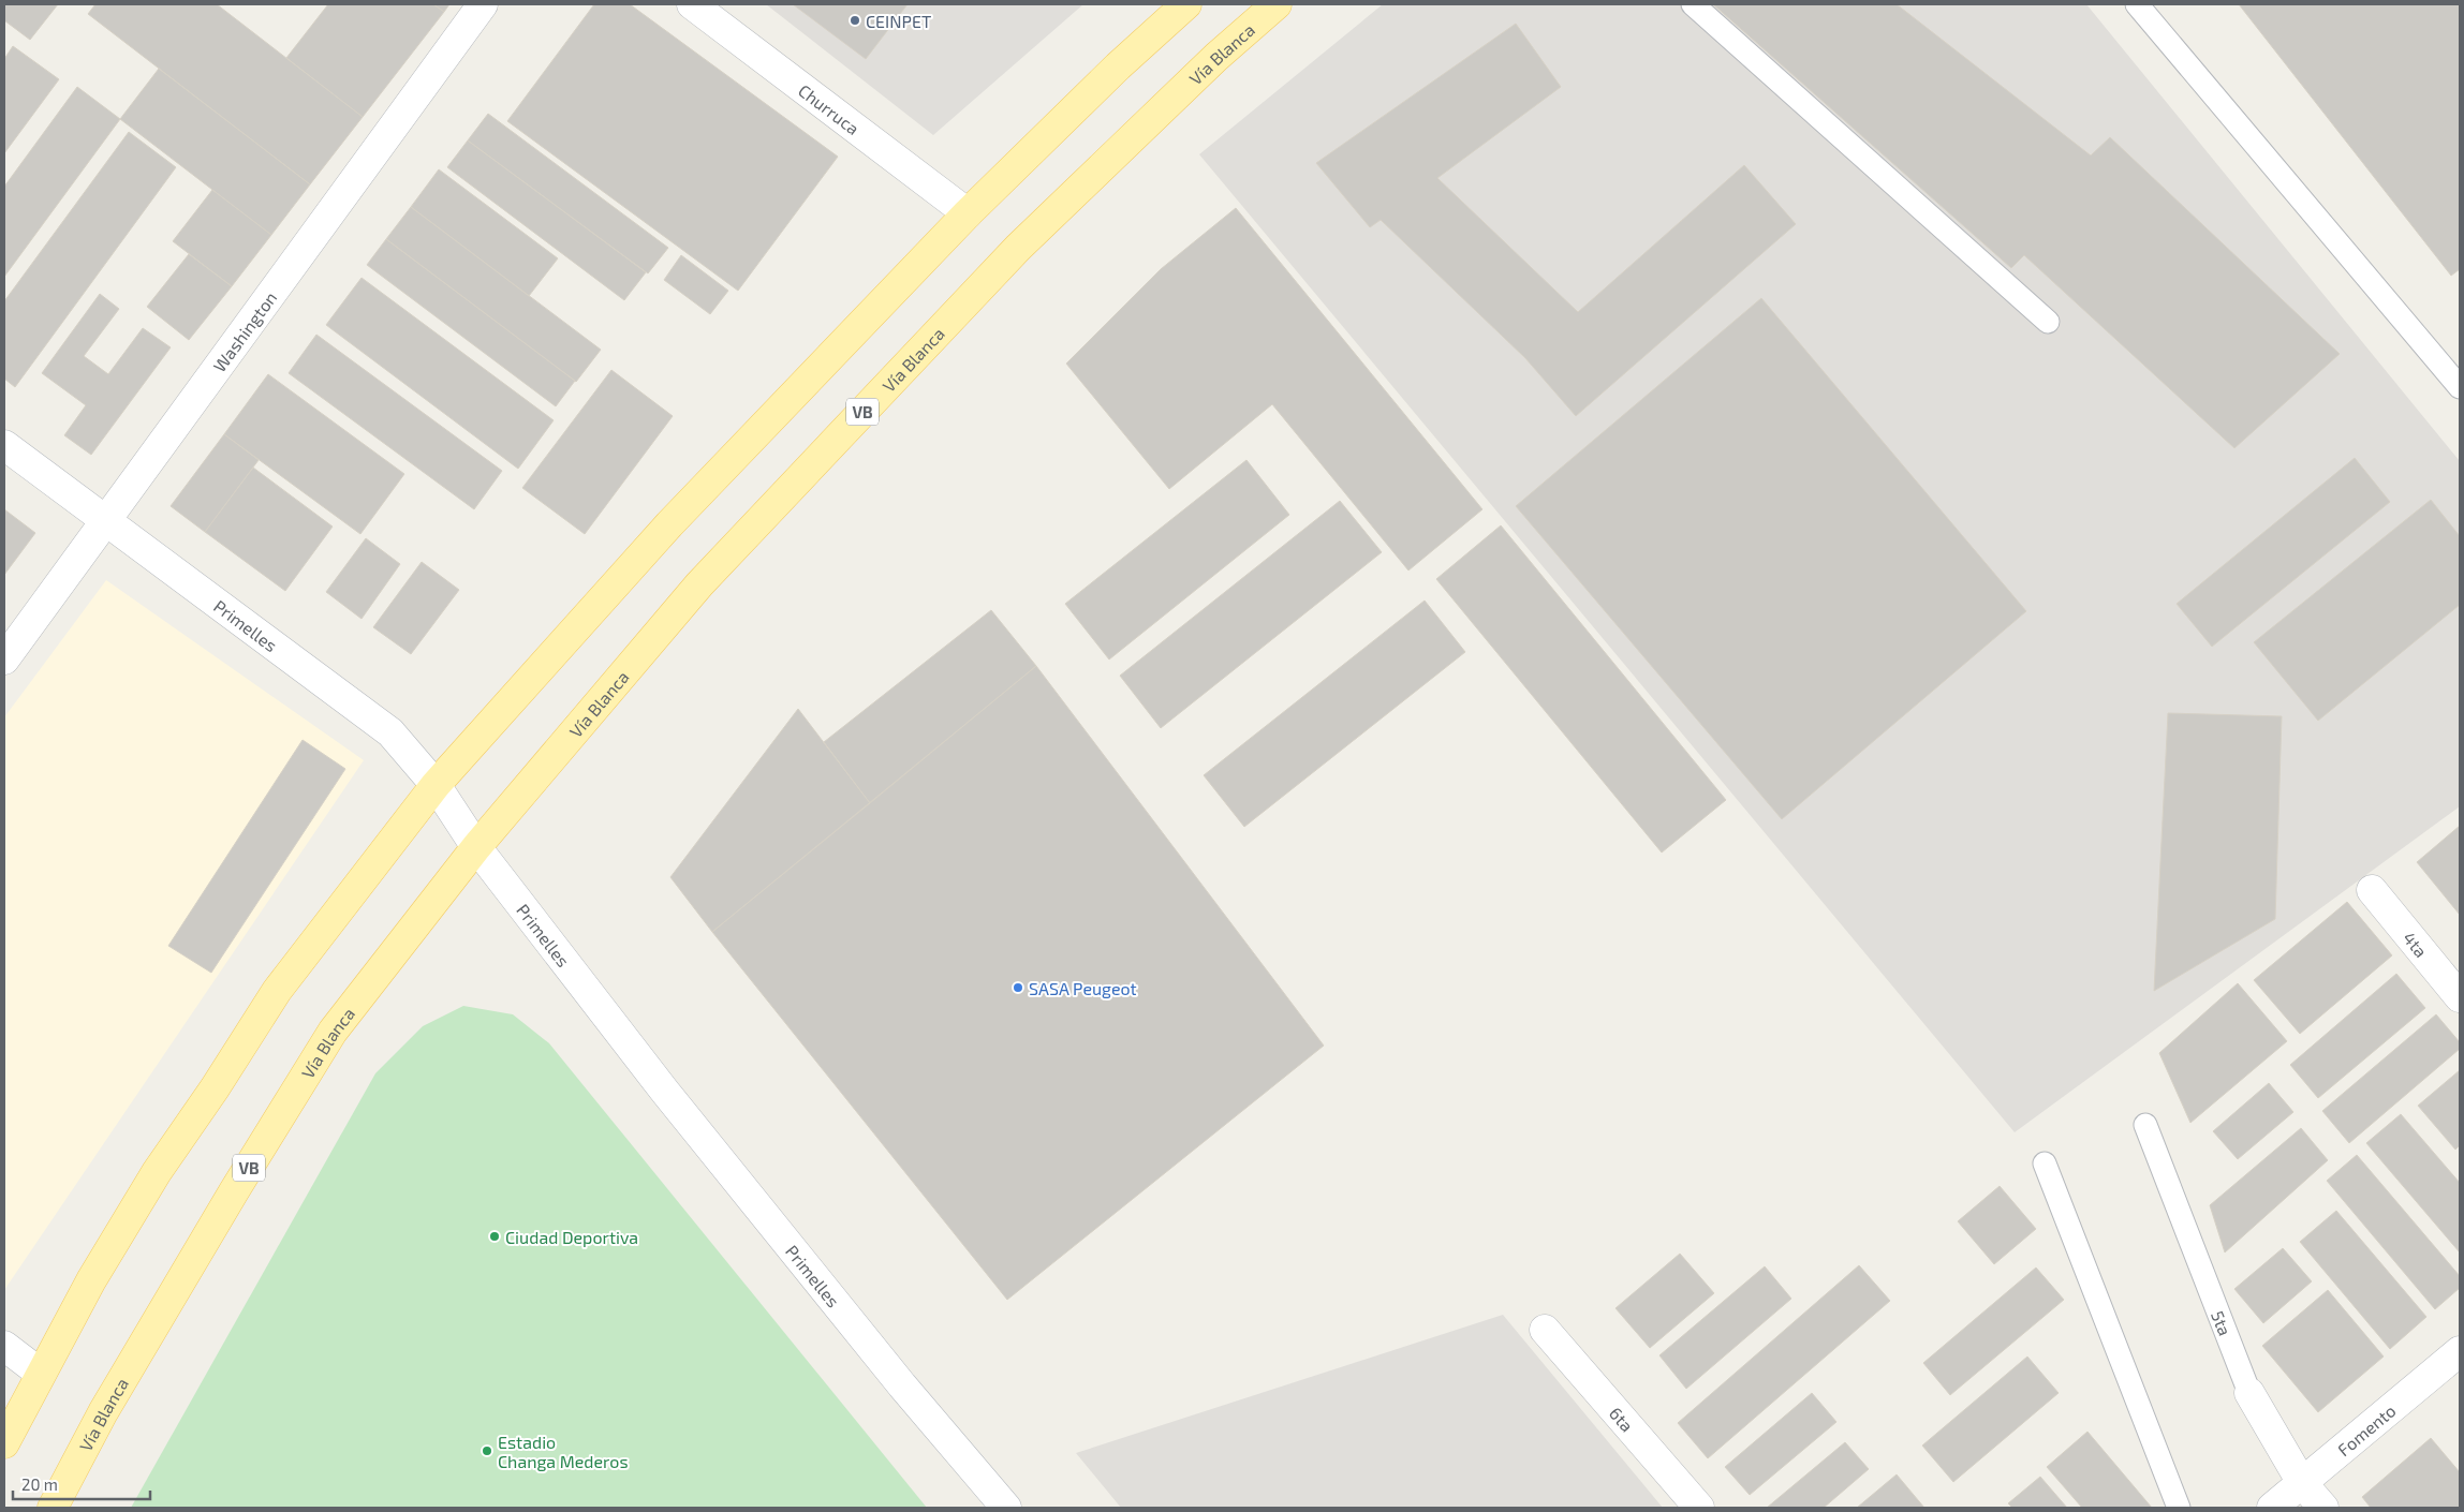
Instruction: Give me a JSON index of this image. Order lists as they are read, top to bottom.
{
  "streets": {
    "main road": ["Vía Blanca", "VB"],
    "street": [
      "Churruca",
      "Washington",
      "Primelles",
      "4ta",
      "5ta",
      "6ta",
      "Fomento"
    ]
  },
  "crossings": [
    ["Vía Blanca", "Primelles"],
    ["Washington", "Primelles"],
    ["5ta", "Fomento"]
  ],
  "places": [
    "CEINPET",
    "SASA Peugeot",
    "Ciudad Deportiva",
    "Estadio Changa Mederos"
  ],
  "scale_bar": "20 m"
}
